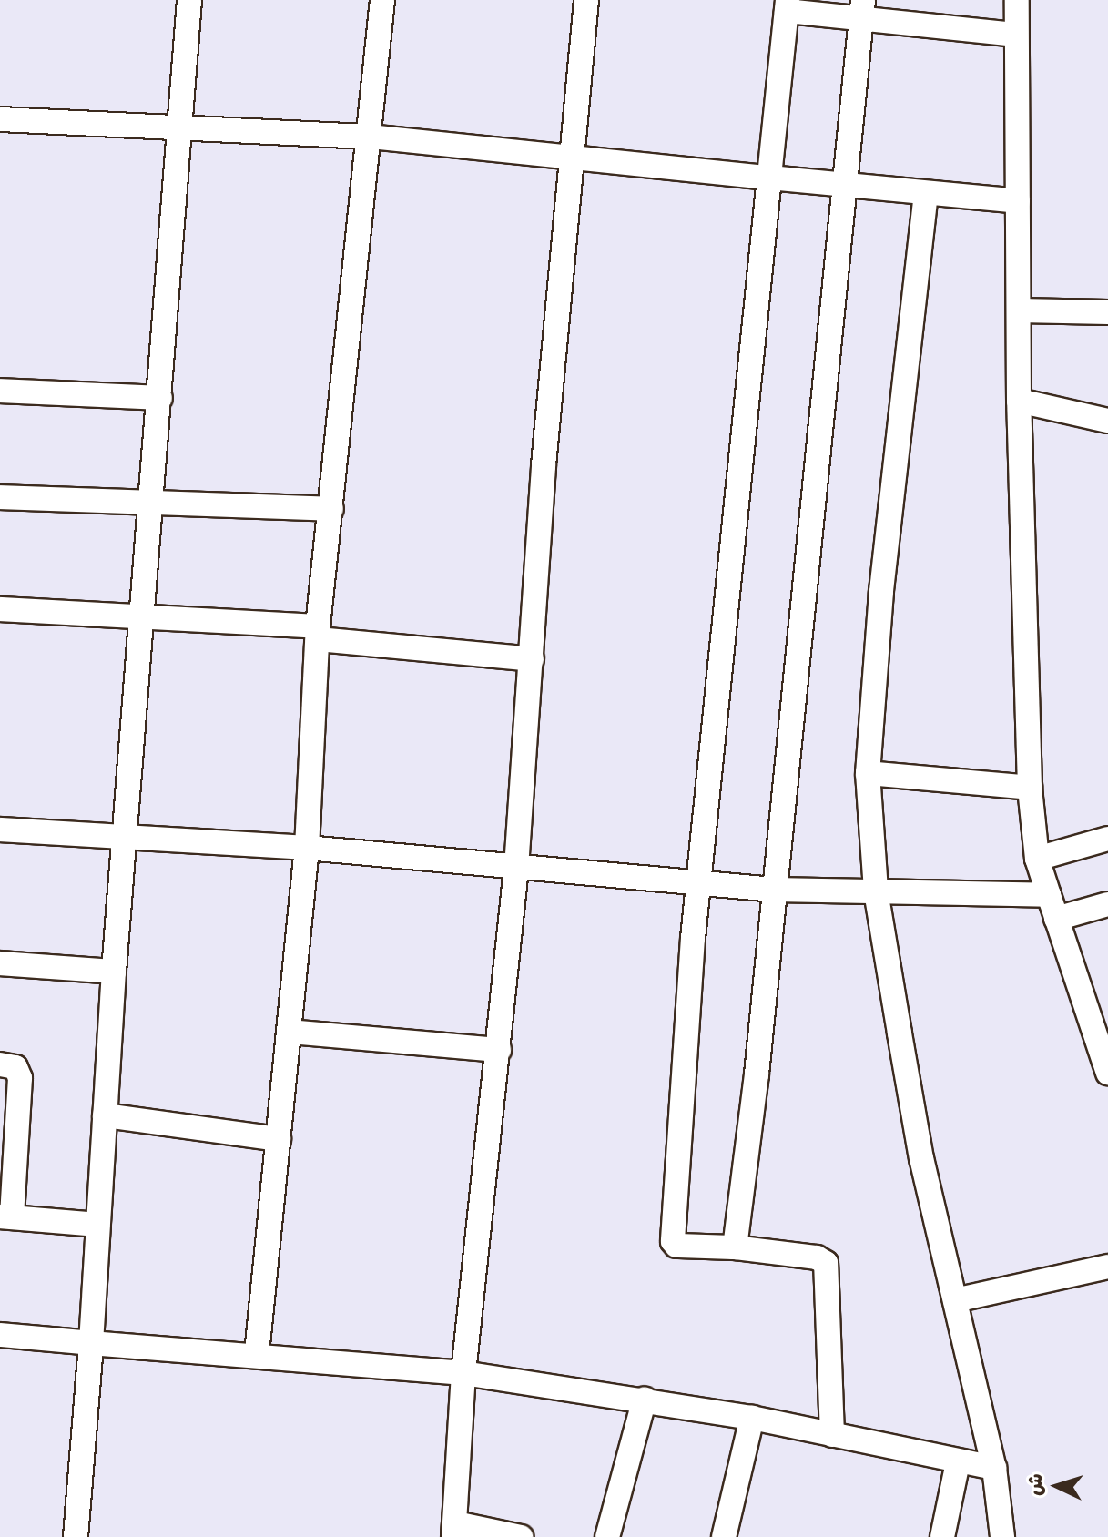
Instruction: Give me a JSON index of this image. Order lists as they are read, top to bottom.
{
  "north": "left"
}
